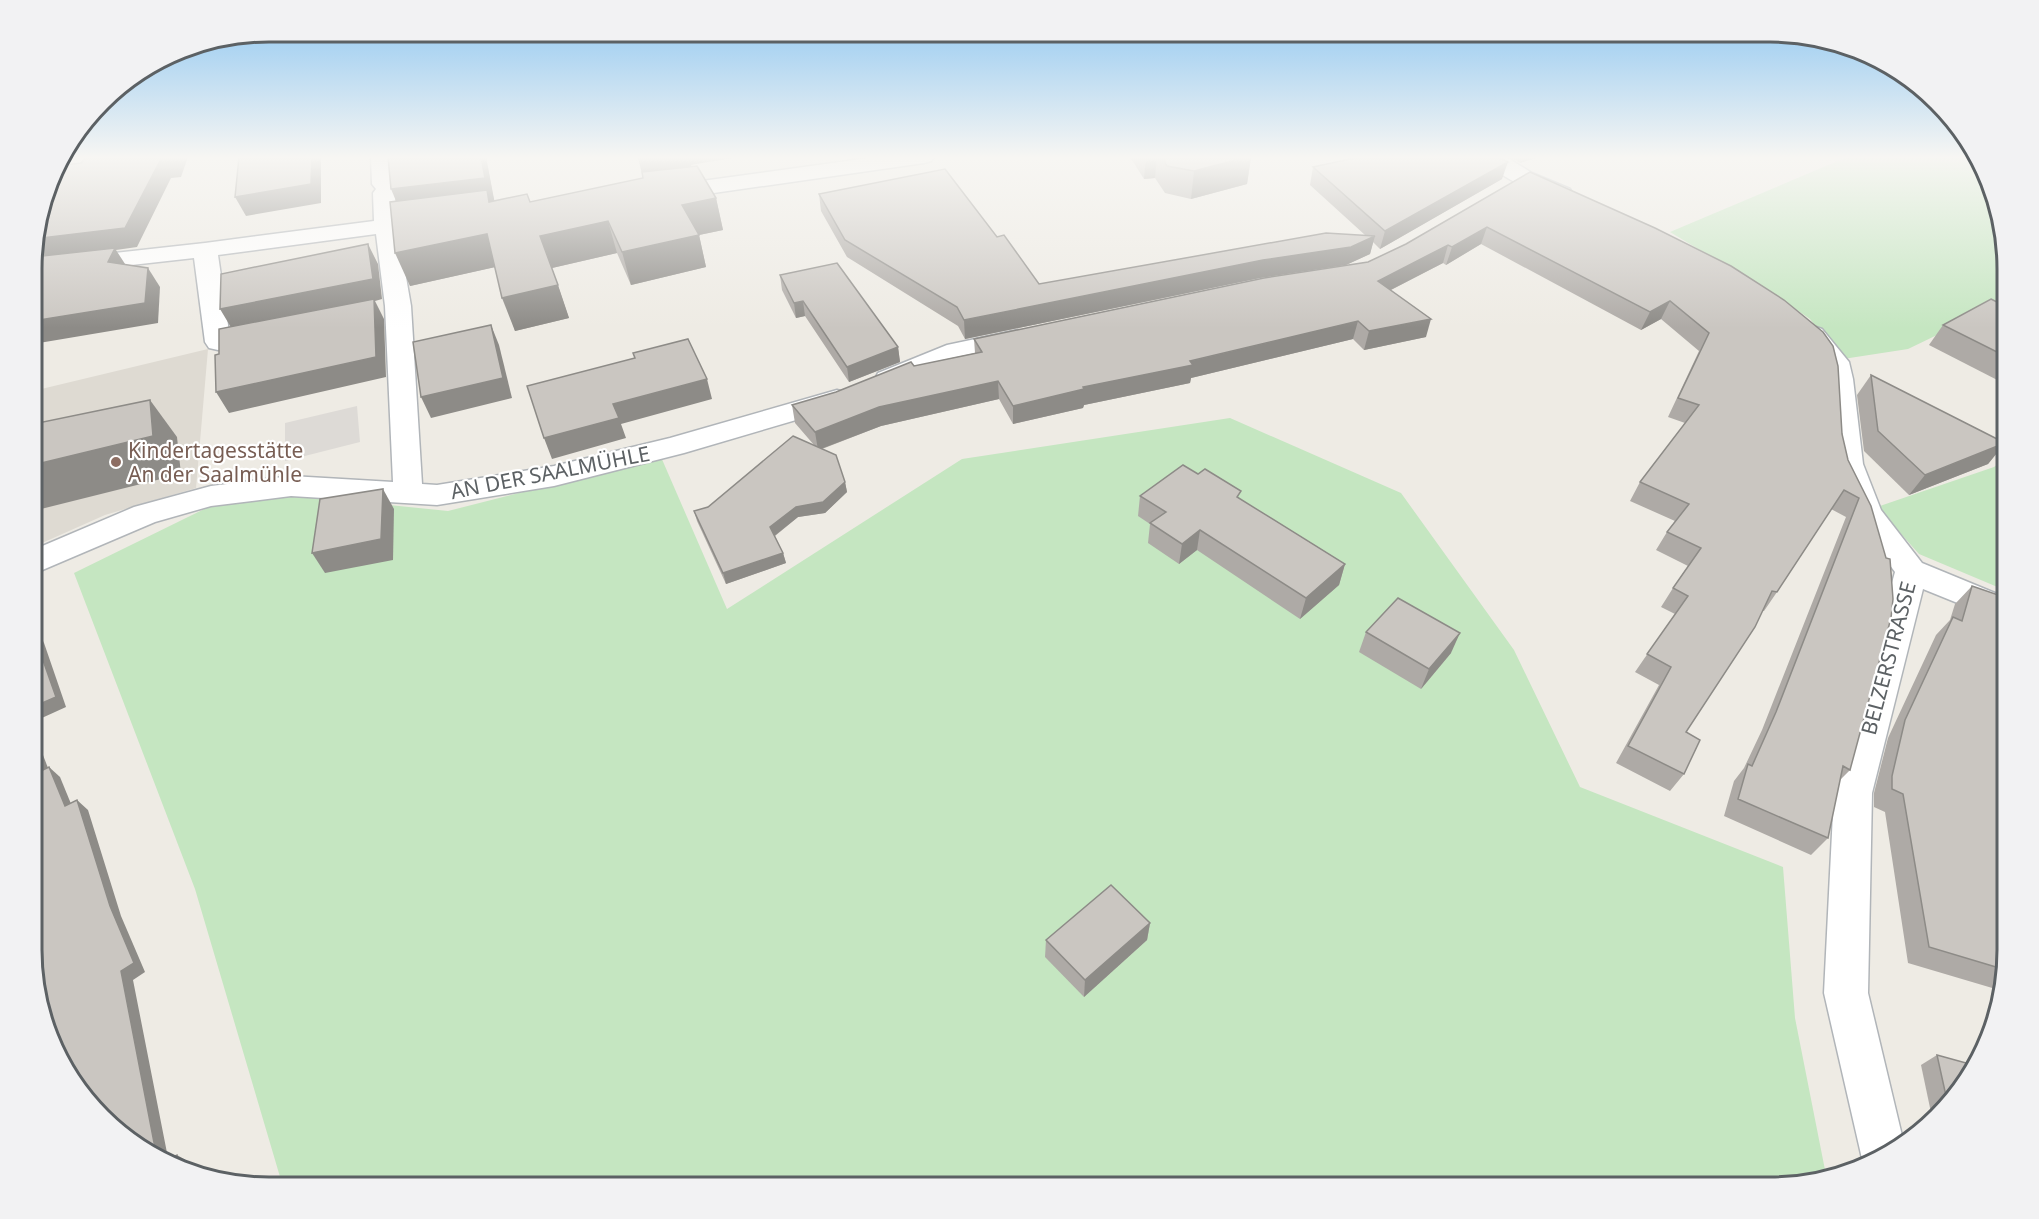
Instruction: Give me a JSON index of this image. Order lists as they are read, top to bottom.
{
  "streets": {
    "street": ["AN DER SAALMÜHLE", "BELZERSTRASSE"]
  },
  "places": ["Kindertagesstätte An der Saalmühle"]
}
